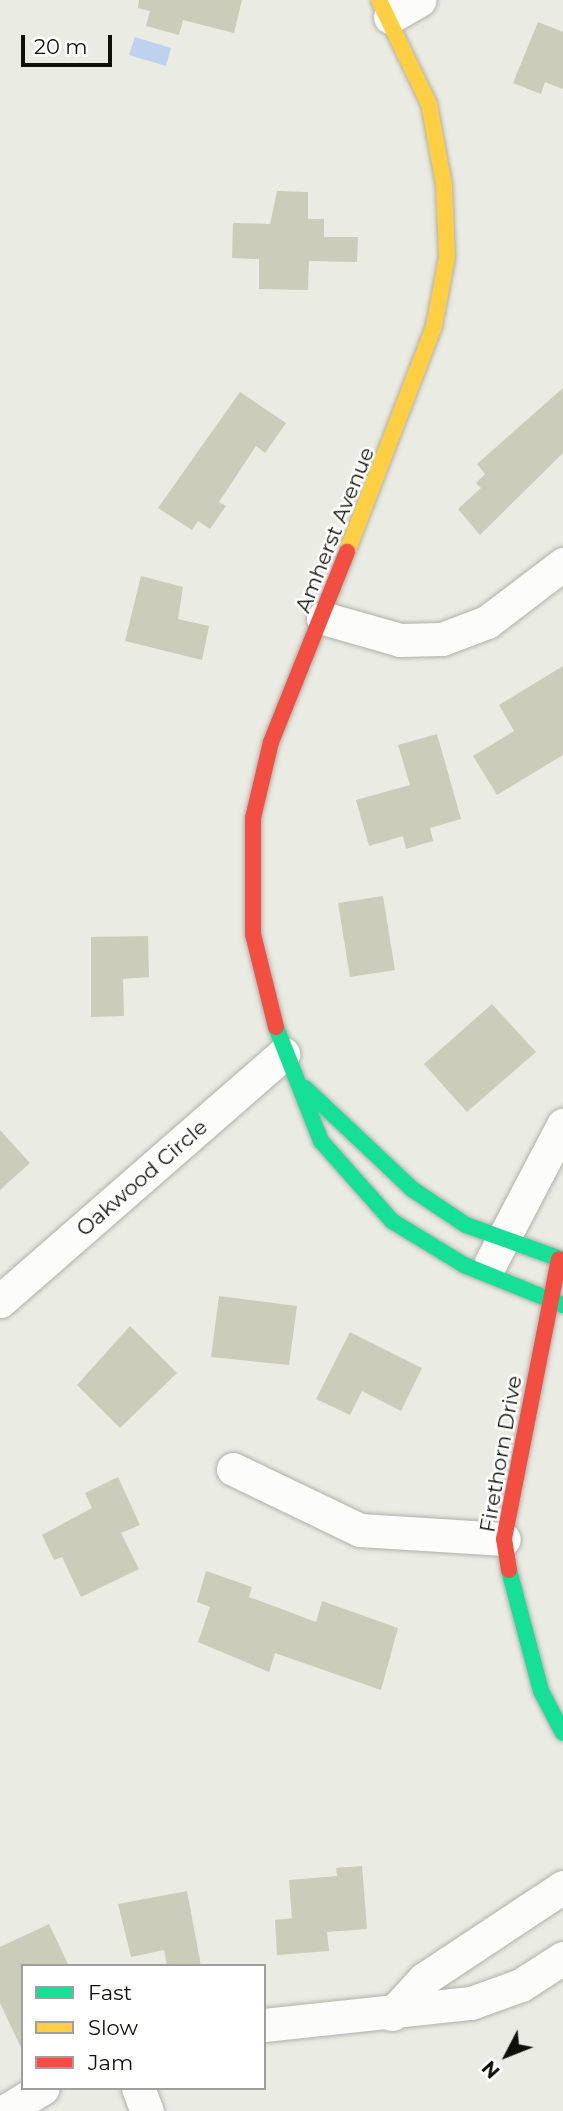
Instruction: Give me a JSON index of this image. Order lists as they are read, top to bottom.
{
  "streets": {
    "street": ["Amherst Avenue", "Oakwood Circle", "Firethorn Drive"]
  },
  "crossings": [
    ["Amherst Avenue", "Oakwood Circle"],
    ["Amherst Avenue", "Firethorn Drive"]
  ],
  "legend": ["Fast", "Slow", "Jam"],
  "scale_bar": "20 m",
  "north": "bottom left"
}
